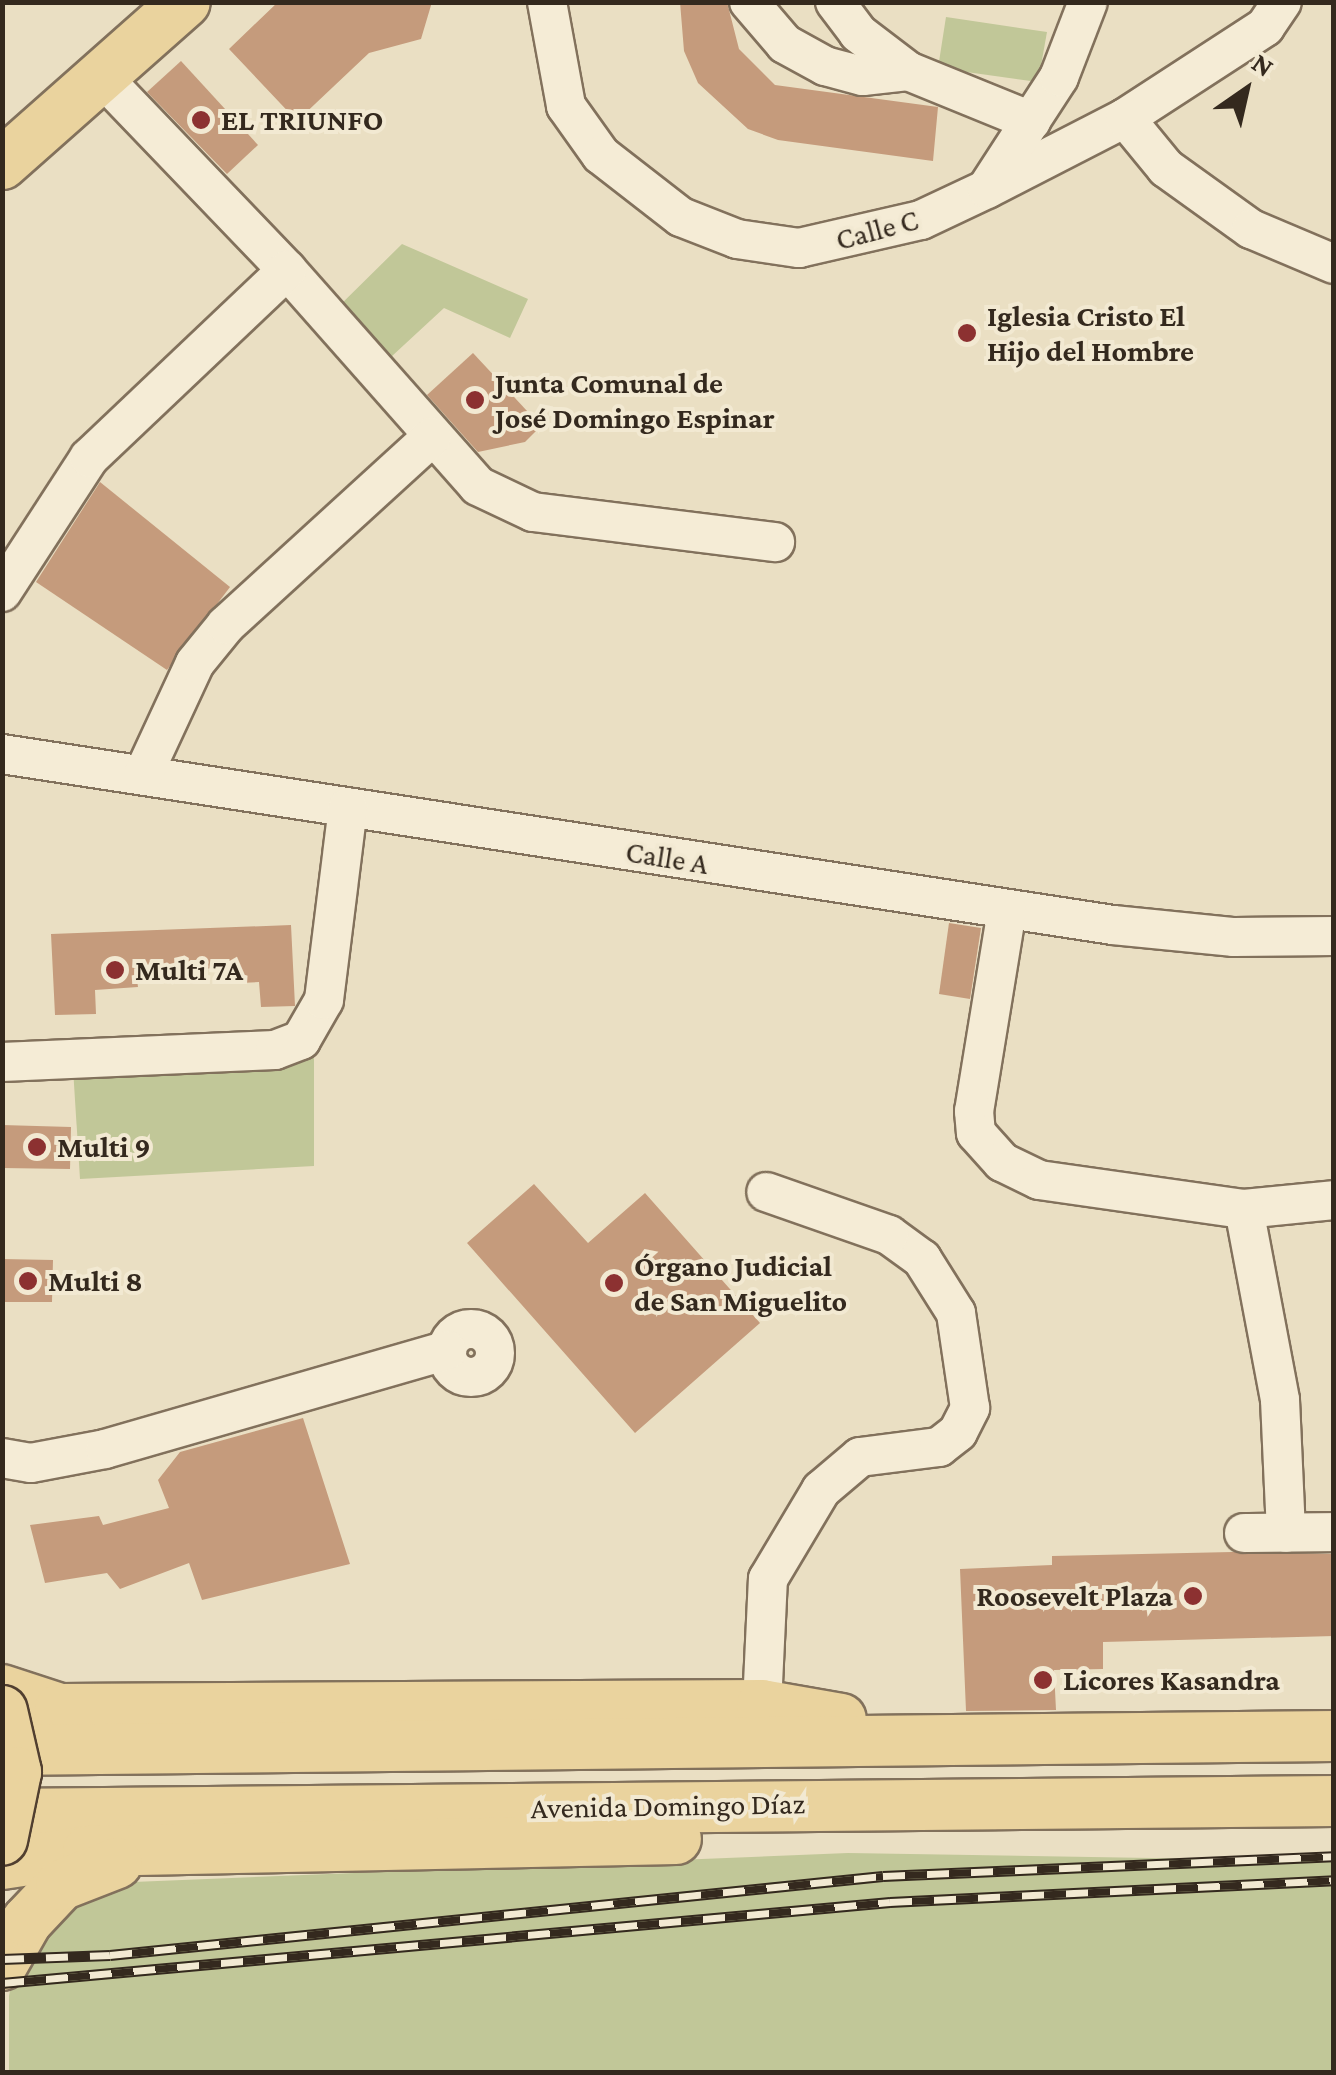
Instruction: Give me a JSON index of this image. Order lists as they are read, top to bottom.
{
  "streets": {
    "main road": ["Avenida Domingo Díaz"],
    "street": ["Calle C", "Calle A"]
  },
  "places": [
    "EL TRIUNFO",
    "Iglesia Cristo El Hijo del Hombre",
    "Junta Comunal de José Domingo Espinar",
    "Multi 7A",
    "Multi 9",
    "Multi 8",
    "Órgano Judicial de San Miguelito",
    "Roosevelt Plaza",
    "Licores Kasandra"
  ],
  "north": "top right"
}
